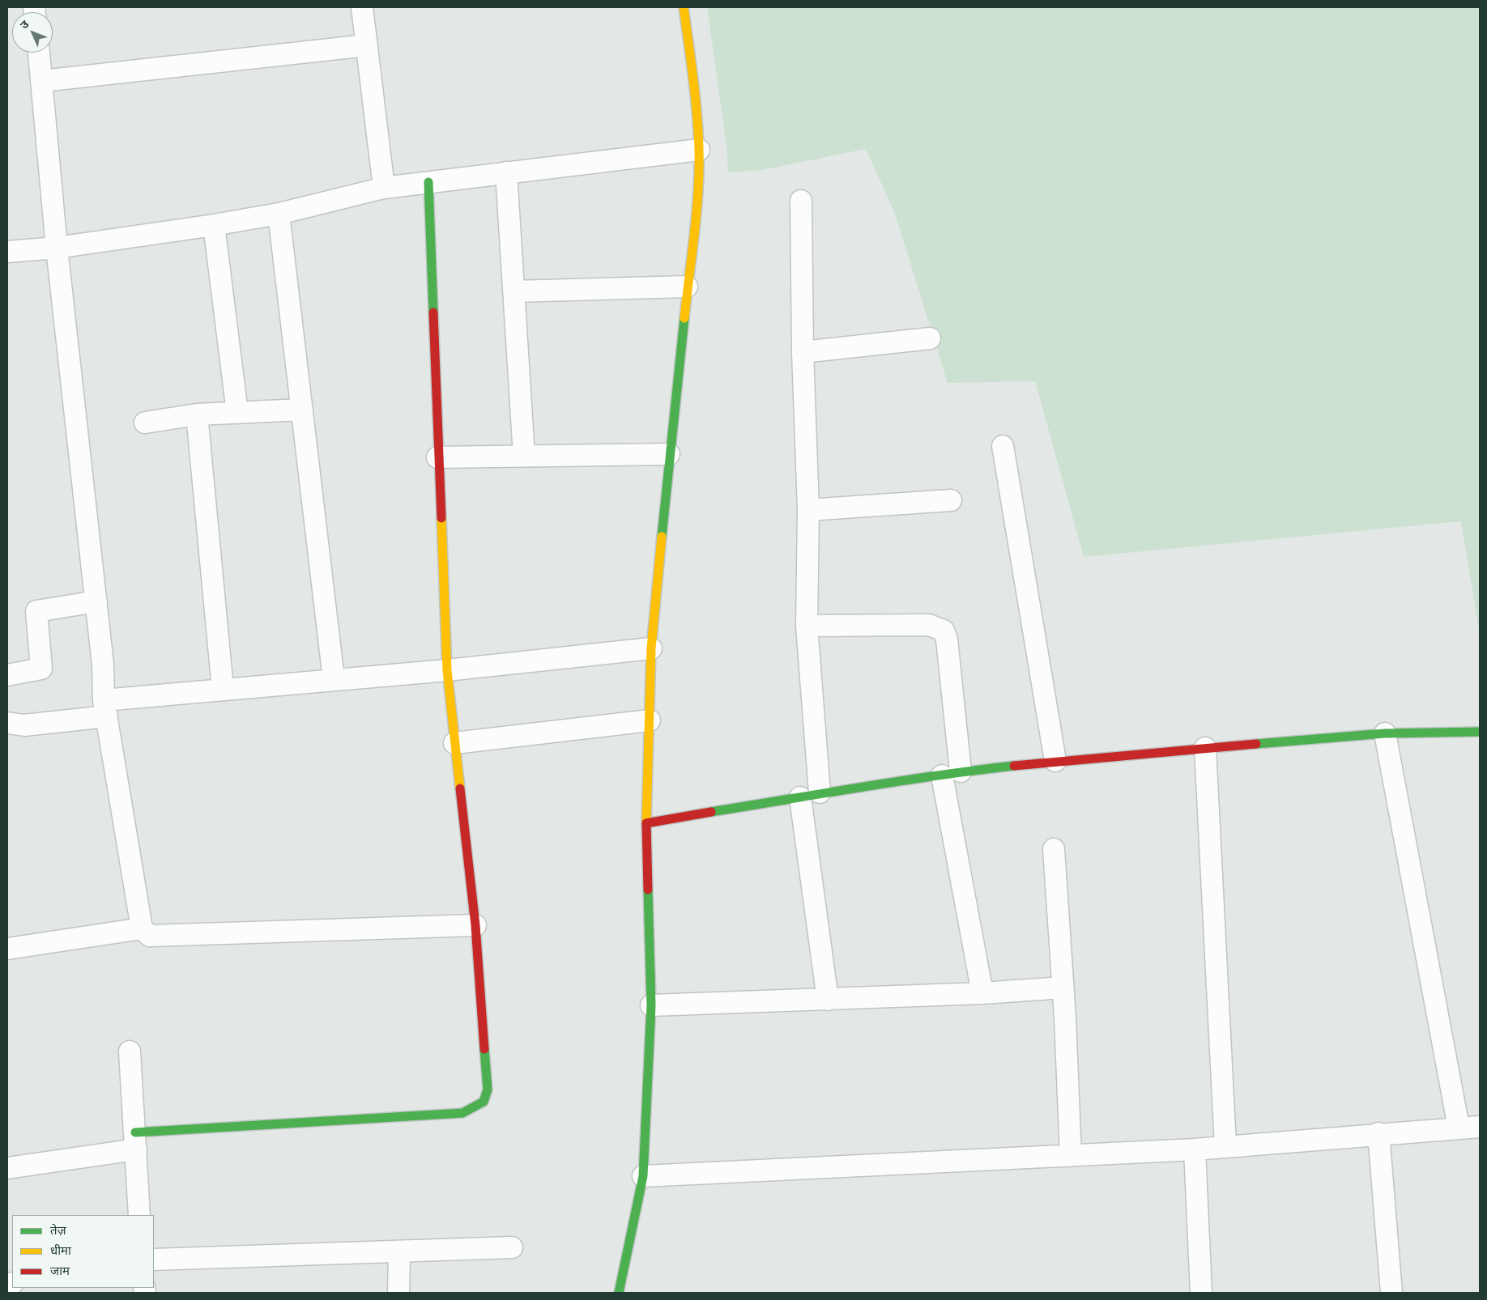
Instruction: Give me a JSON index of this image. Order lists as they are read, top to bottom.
{
  "legend": ["तेज़", "धीमा", "जाम"],
  "north": "top left"
}
